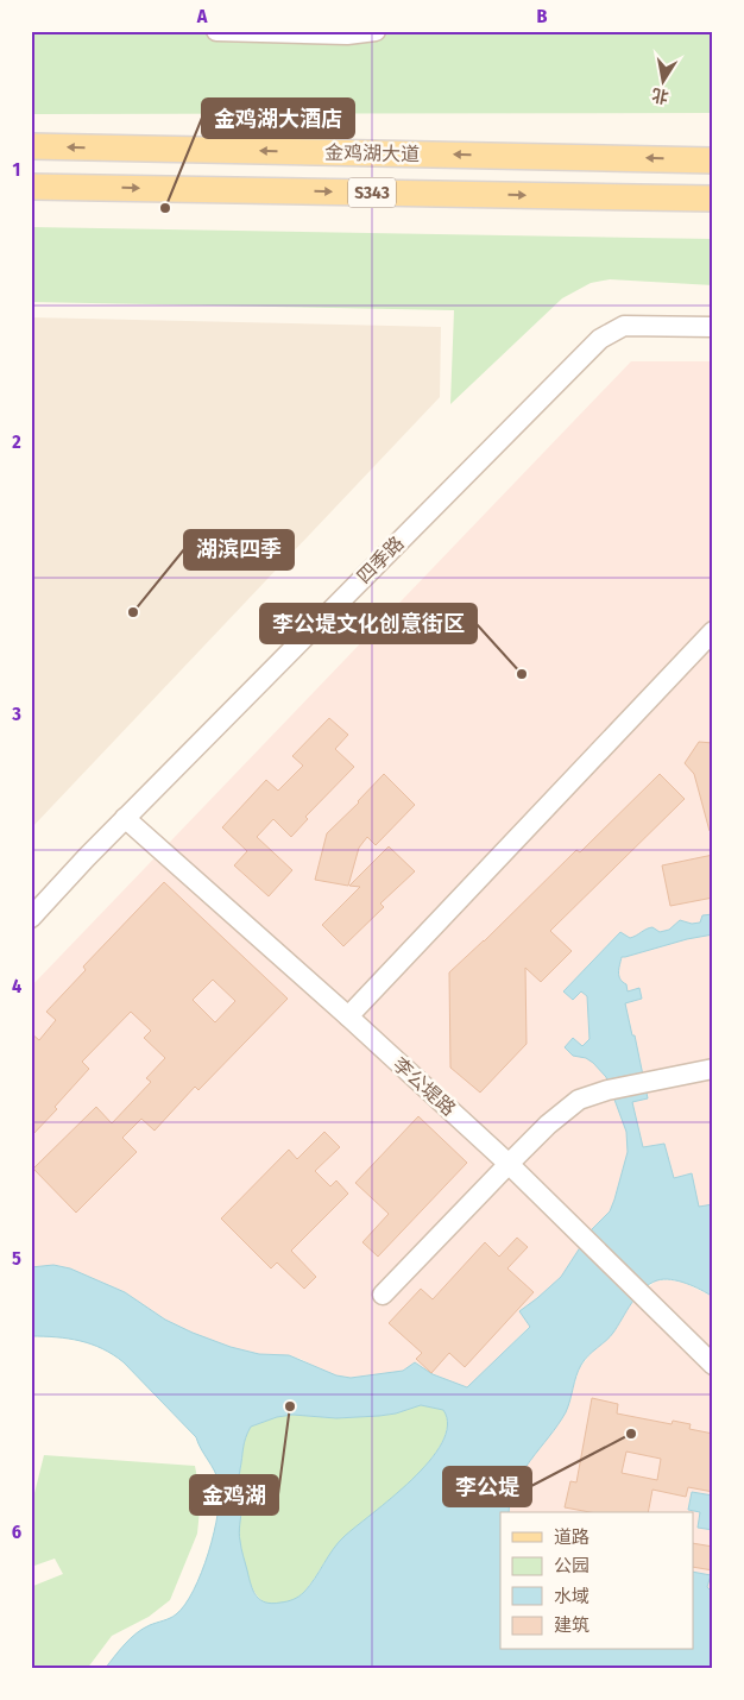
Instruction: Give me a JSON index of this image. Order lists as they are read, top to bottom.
{
  "streets": {
    "main road": ["金鸡湖大道", "S343"],
    "street": ["四季路", "李公堤路"]
  },
  "crossings": [
    ["四季路", "李公堤路"]
  ],
  "places": [
    "金鸡湖大酒店",
    "湖滨四季",
    "李公堤文化创意街区",
    "金鸡湖",
    "李公堤"
  ],
  "legend": [
    "道路",
    "公园",
    "水域",
    "建筑"
  ],
  "north": "bottom",
  "grid": {
    "columns": ["A", "B"],
    "rows": [
      "1",
      "2",
      "3",
      "4",
      "5",
      "6"
    ]
  }
}
